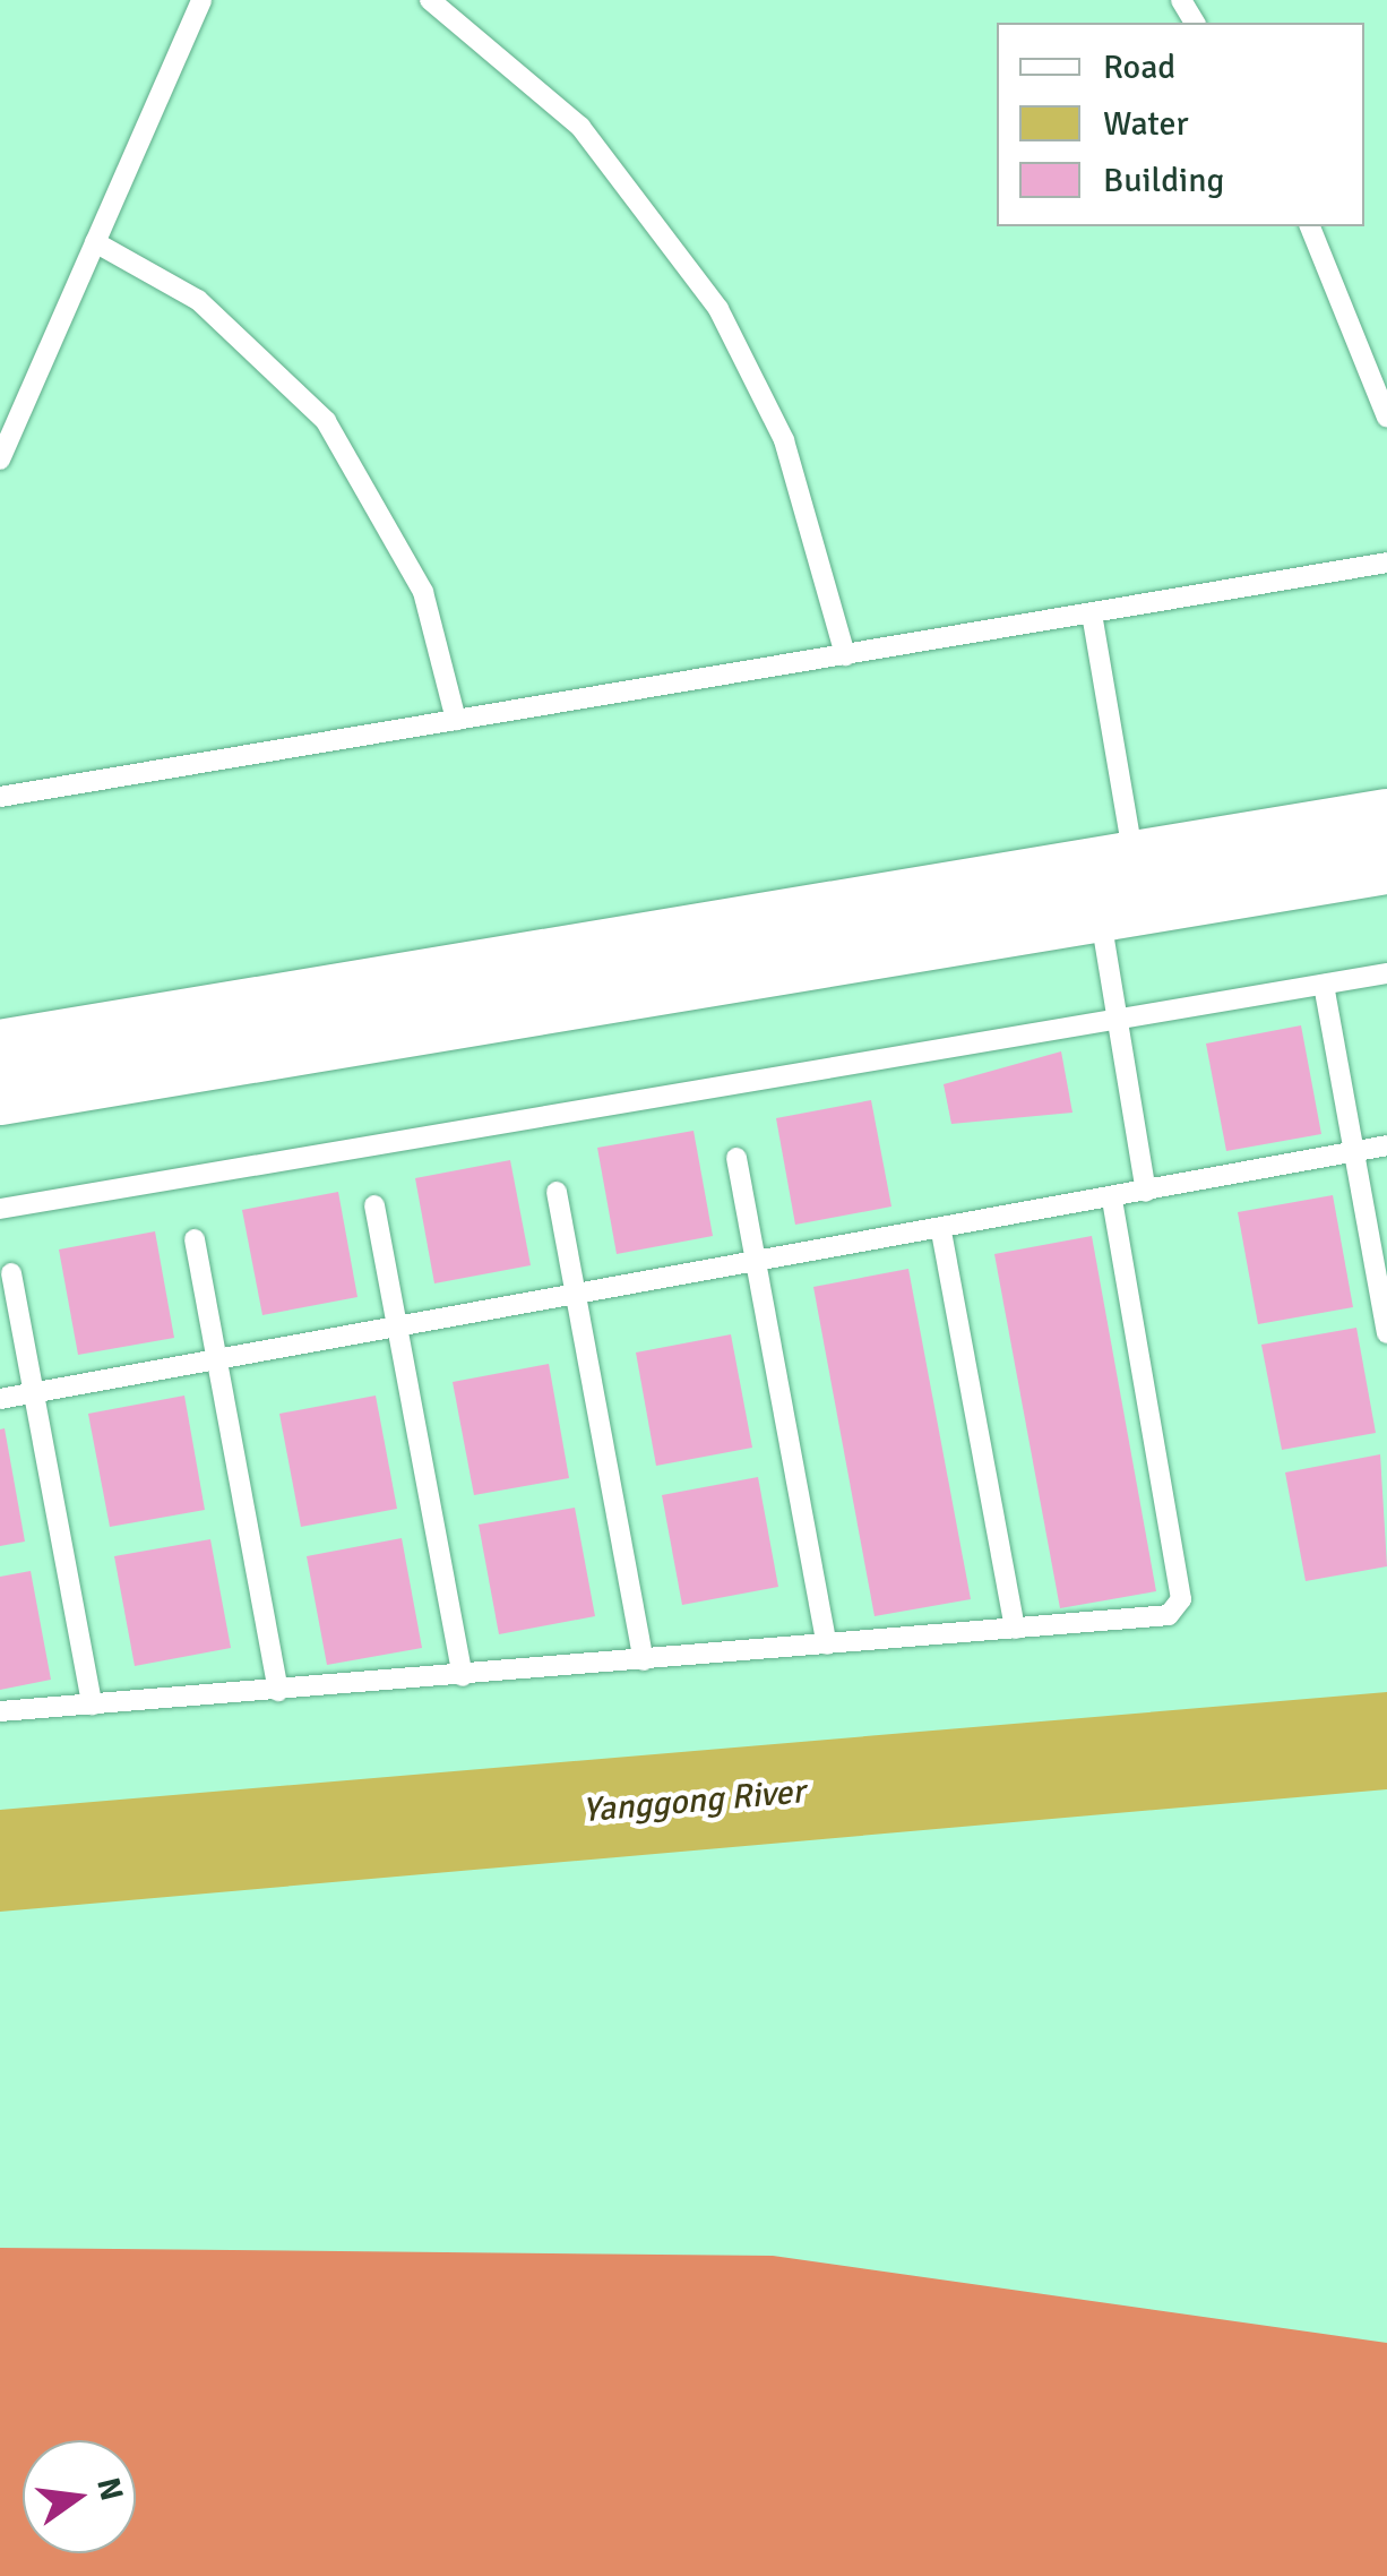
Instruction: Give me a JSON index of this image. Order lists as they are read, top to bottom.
{
  "water": ["Yanggong River"],
  "legend": ["Road", "Water", "Building"],
  "north": "right"
}
